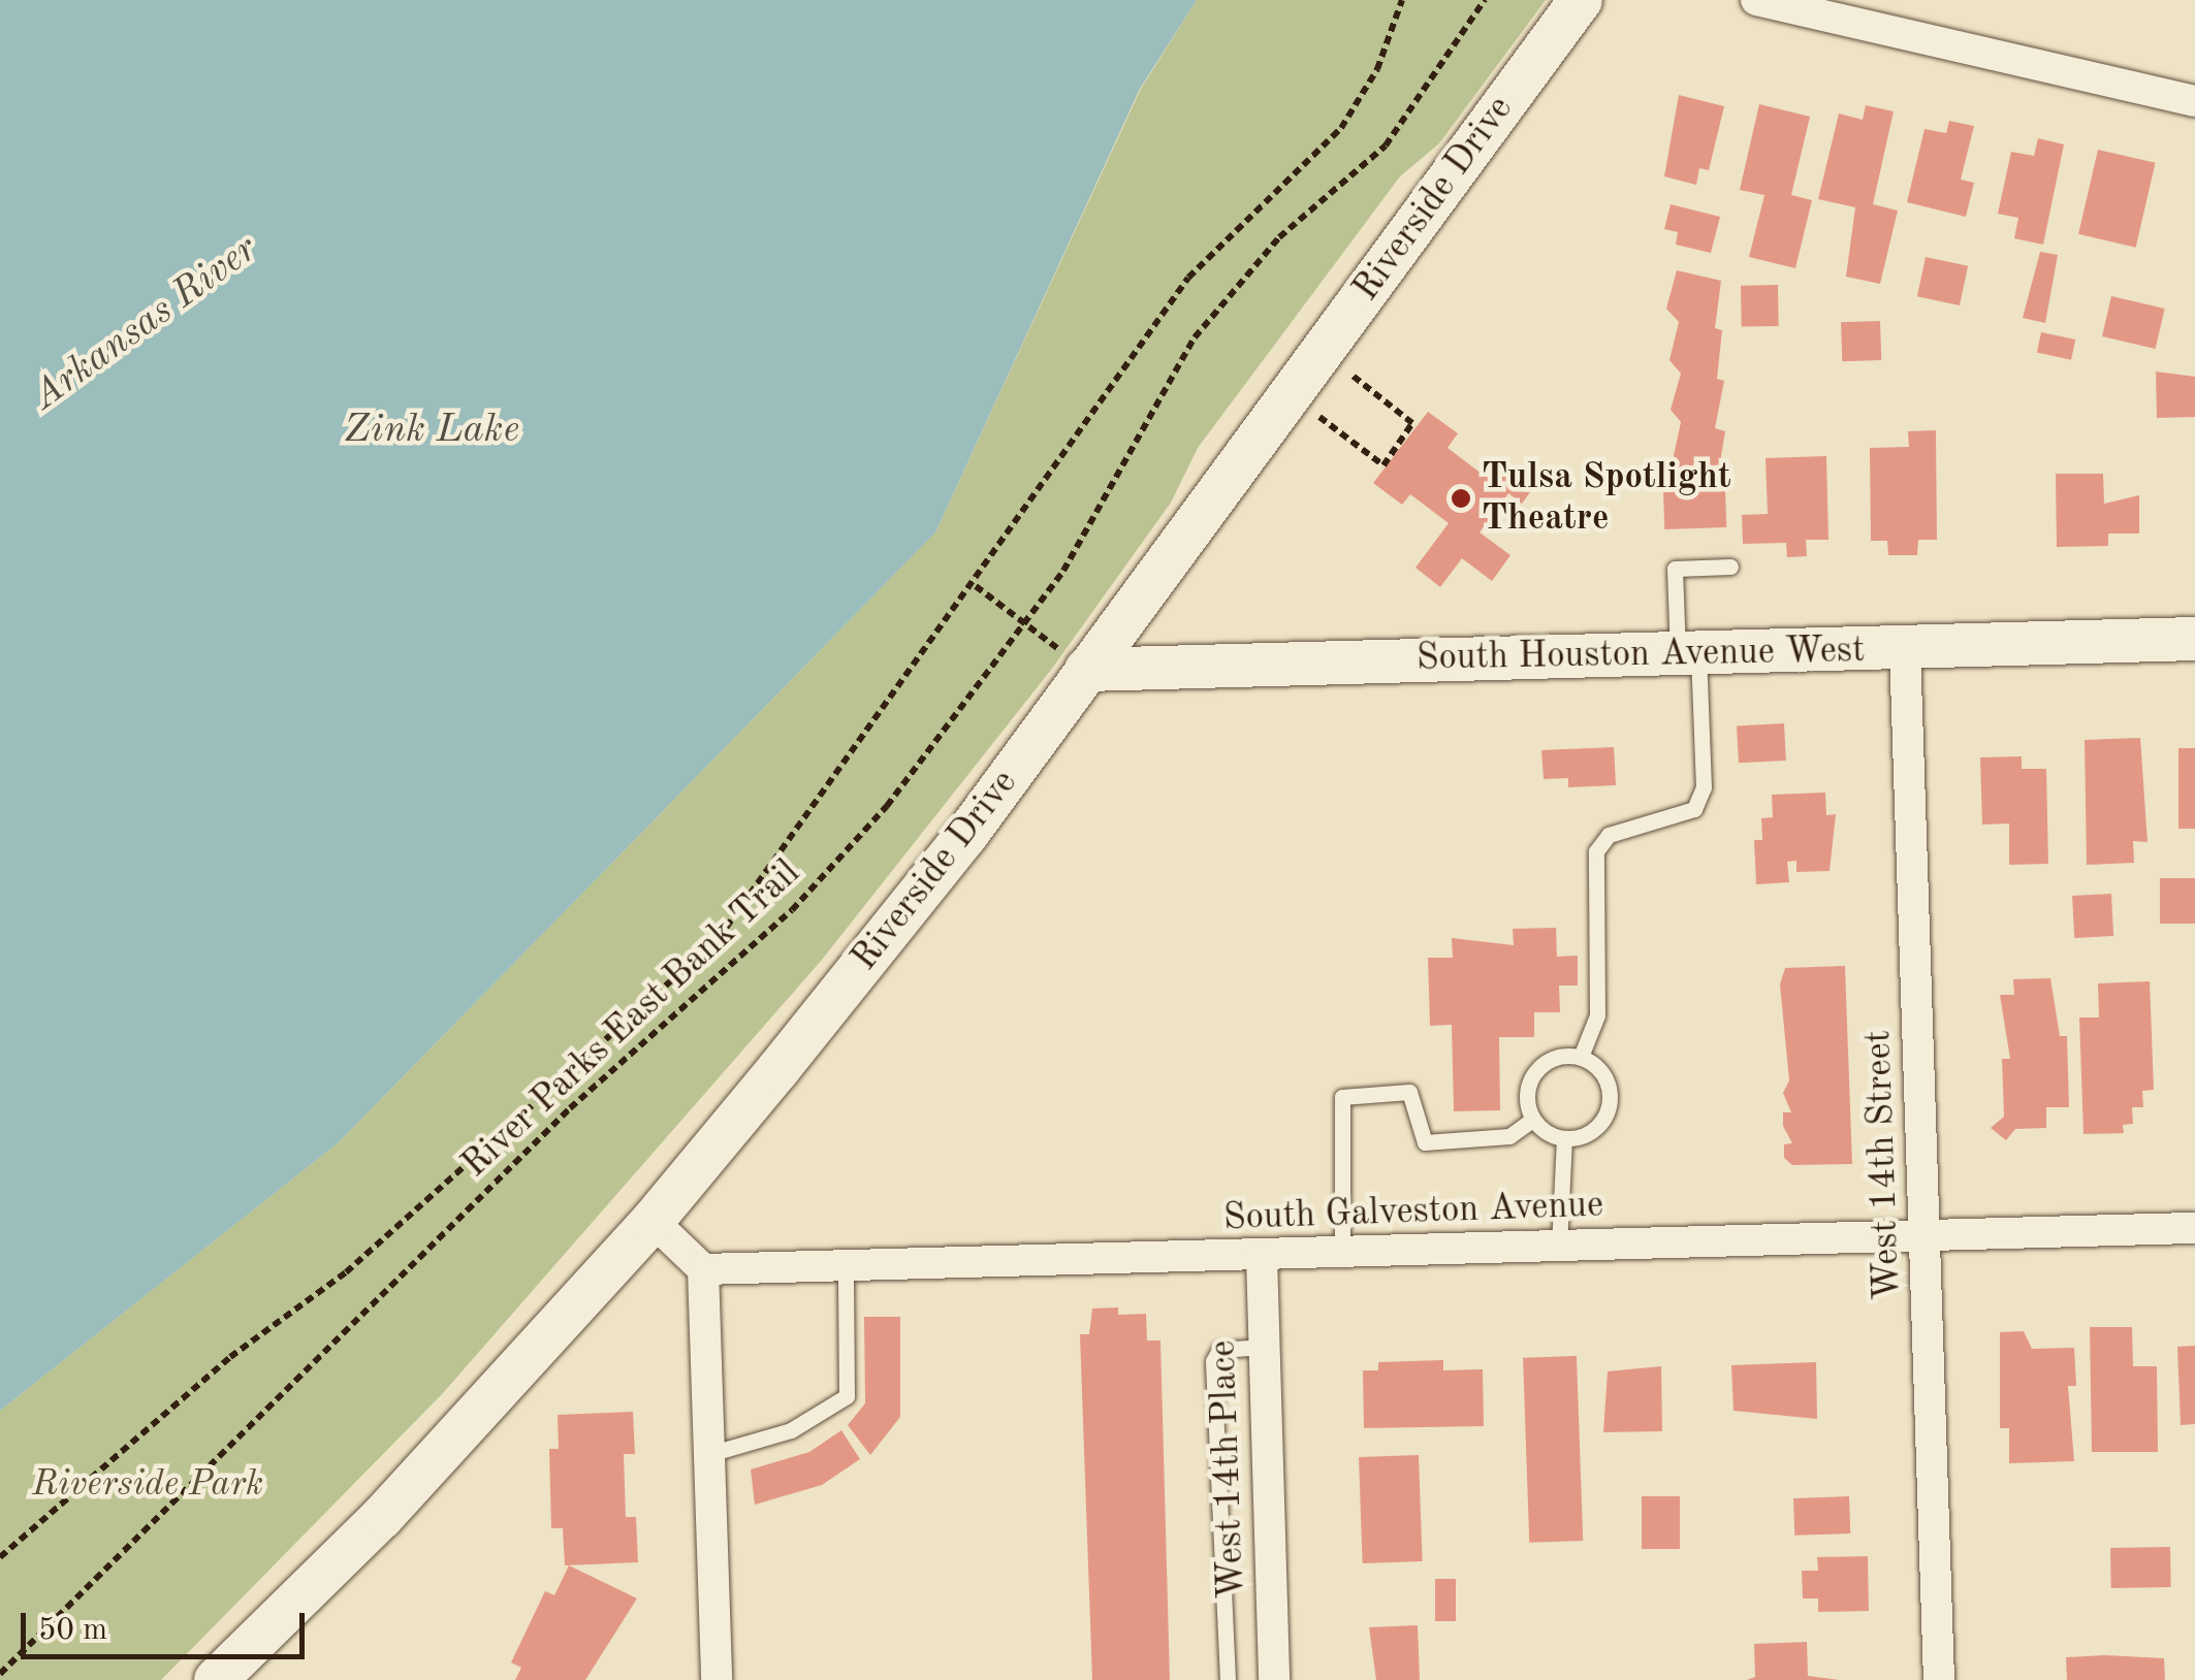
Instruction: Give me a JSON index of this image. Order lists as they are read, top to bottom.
{
  "streets": {
    "street": [
      "Riverside Drive",
      "South Houston Avenue West",
      "West 14th Street",
      "South Galveston Avenue",
      "West 14th Place"
    ],
    "path": ["River Parks East Bank Trail"]
  },
  "crossings": [
    ["Riverside Drive", "South Houston Avenue West"],
    ["South Houston Avenue West", "West 14th Street"],
    ["West 14th Street", "South Galveston Avenue"],
    ["South Galveston Avenue", "West 14th Place"]
  ],
  "water": ["Arkansas River", "Zink Lake"],
  "parks": ["Riverside Park"],
  "places": ["Tulsa Spotlight Theatre"],
  "scale_bar": "50 m"
}
